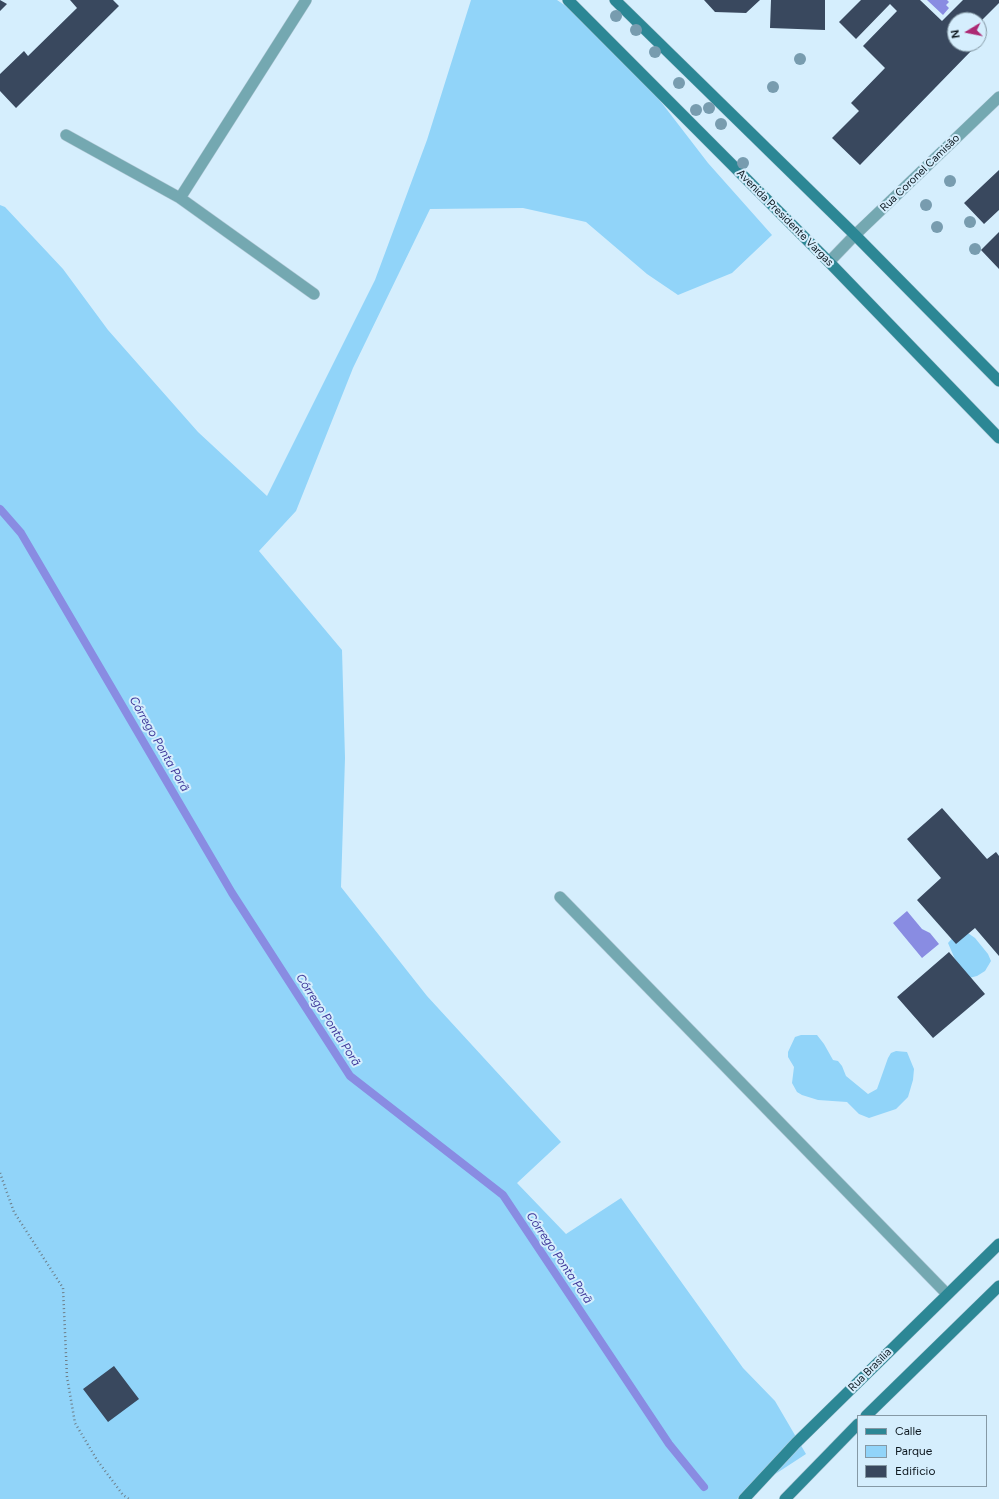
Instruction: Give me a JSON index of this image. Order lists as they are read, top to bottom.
{
  "streets": {
    "main road": ["Avenida Presidente Vargas", "Rua Brasília"],
    "street": ["Rua Coronel Camisão"]
  },
  "crossings": [
    ["Rua Coronel Camisão", "Avenida Presidente Vargas"]
  ],
  "water": ["Córrego Ponta Porã"],
  "legend": ["Calle", "Parque", "Edificio"],
  "north": "left"
}
